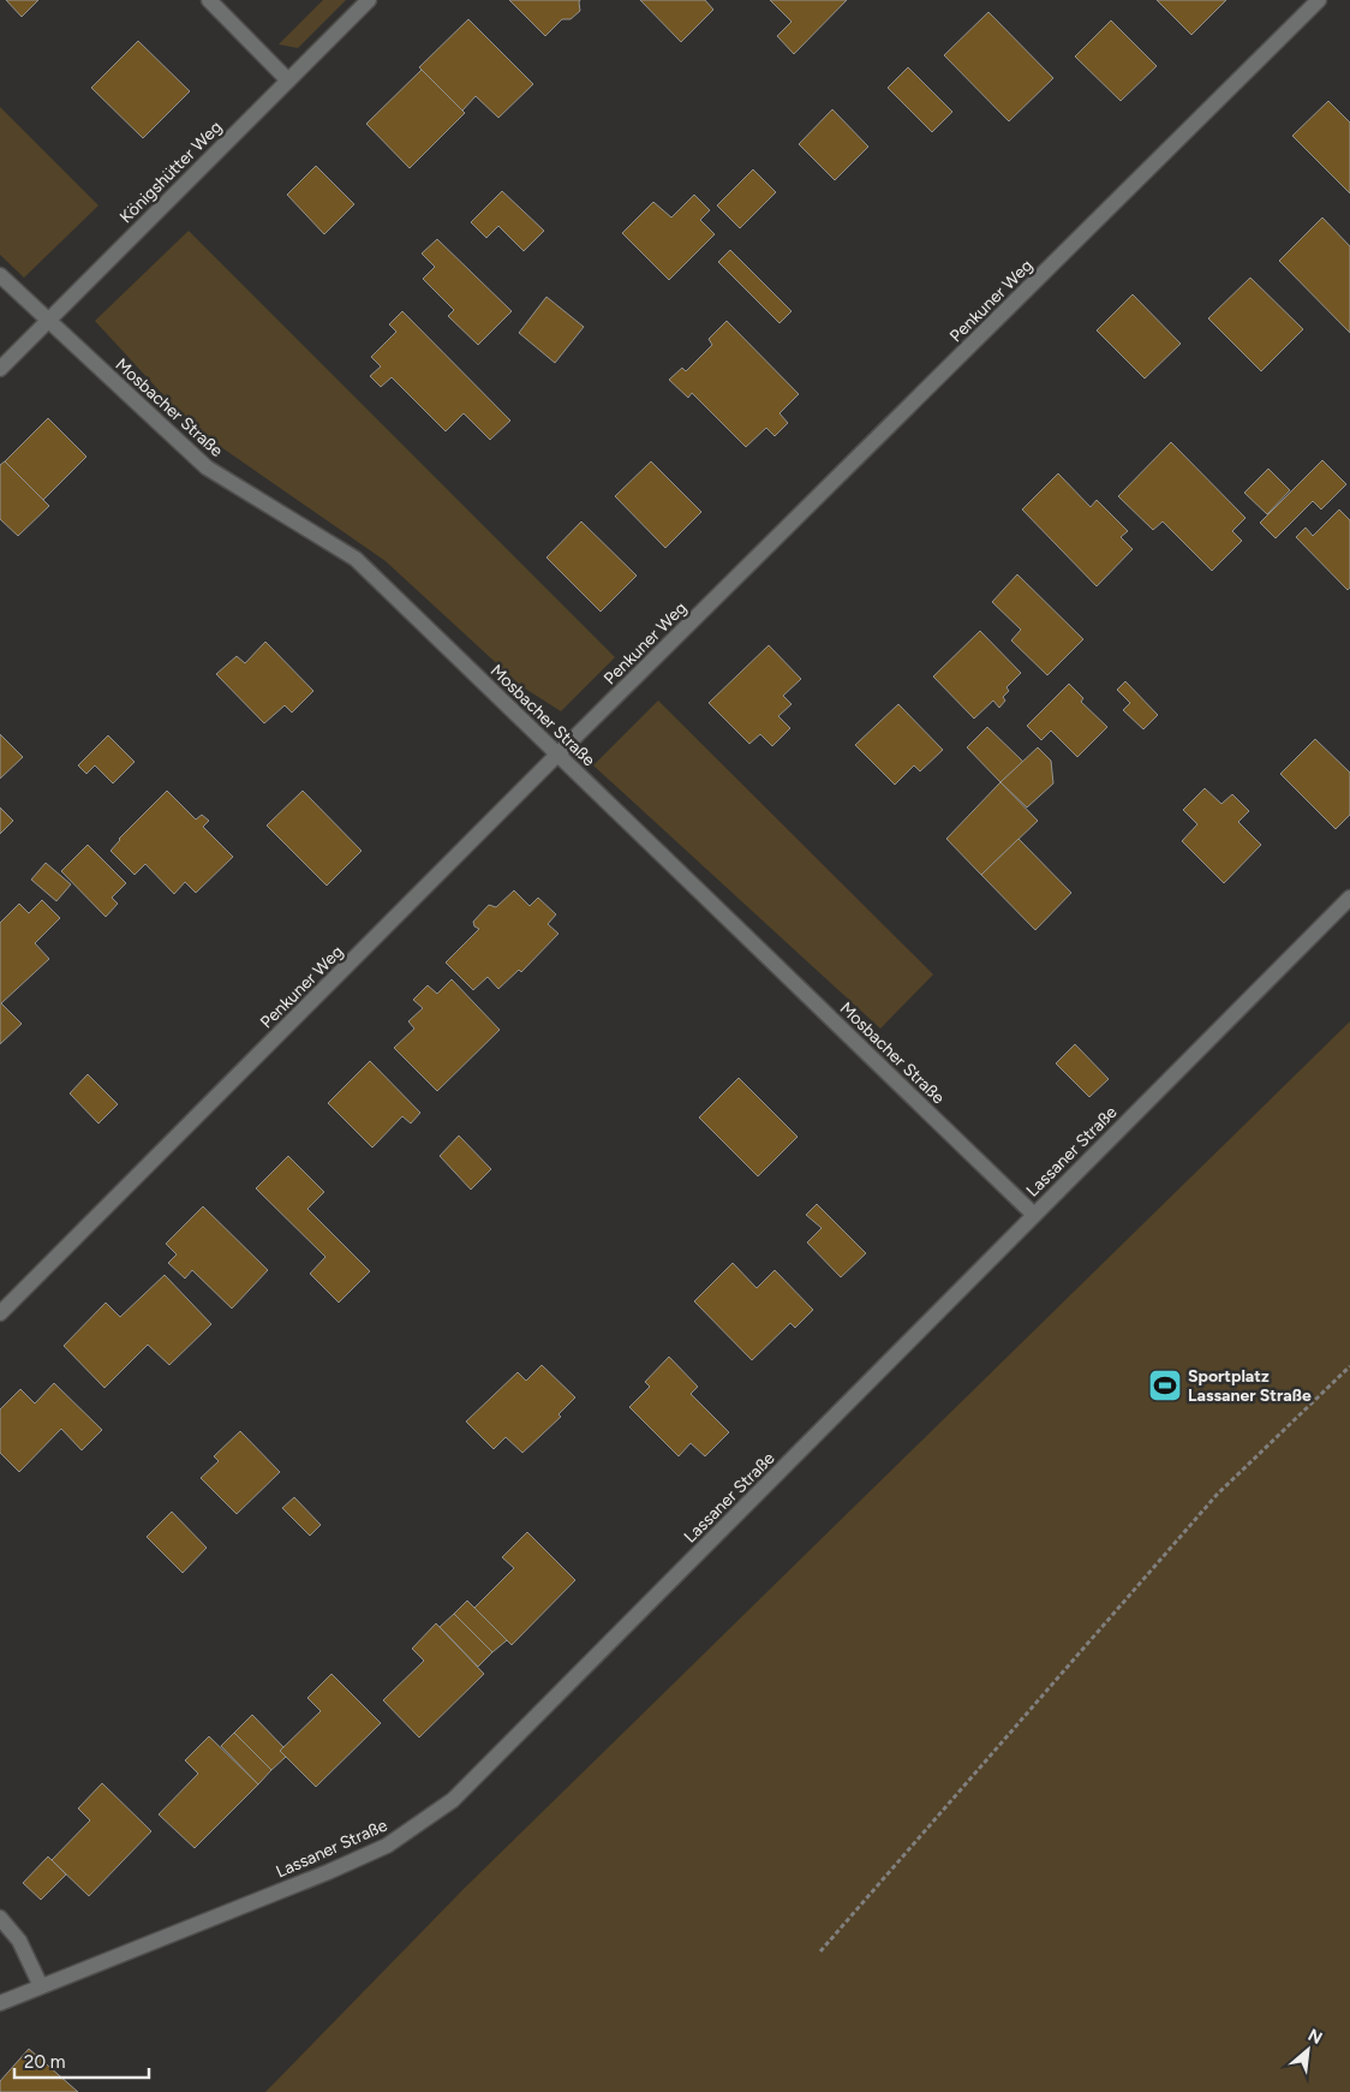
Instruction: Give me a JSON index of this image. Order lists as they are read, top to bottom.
{
  "streets": {
    "street": [
      "Königshütter Weg",
      "Penkuner Weg",
      "Mosbacher Straße",
      "Lassaner Straße"
    ]
  },
  "crossings": [
    ["Königshütter Weg", "Mosbacher Straße"],
    ["Penkuner Weg", "Mosbacher Straße"],
    ["Mosbacher Straße", "Lassaner Straße"]
  ],
  "places": {
    "sports": ["Sportplatz Lassaner Straße"]
  },
  "scale_bar": "20 m",
  "north": "top right"
}
